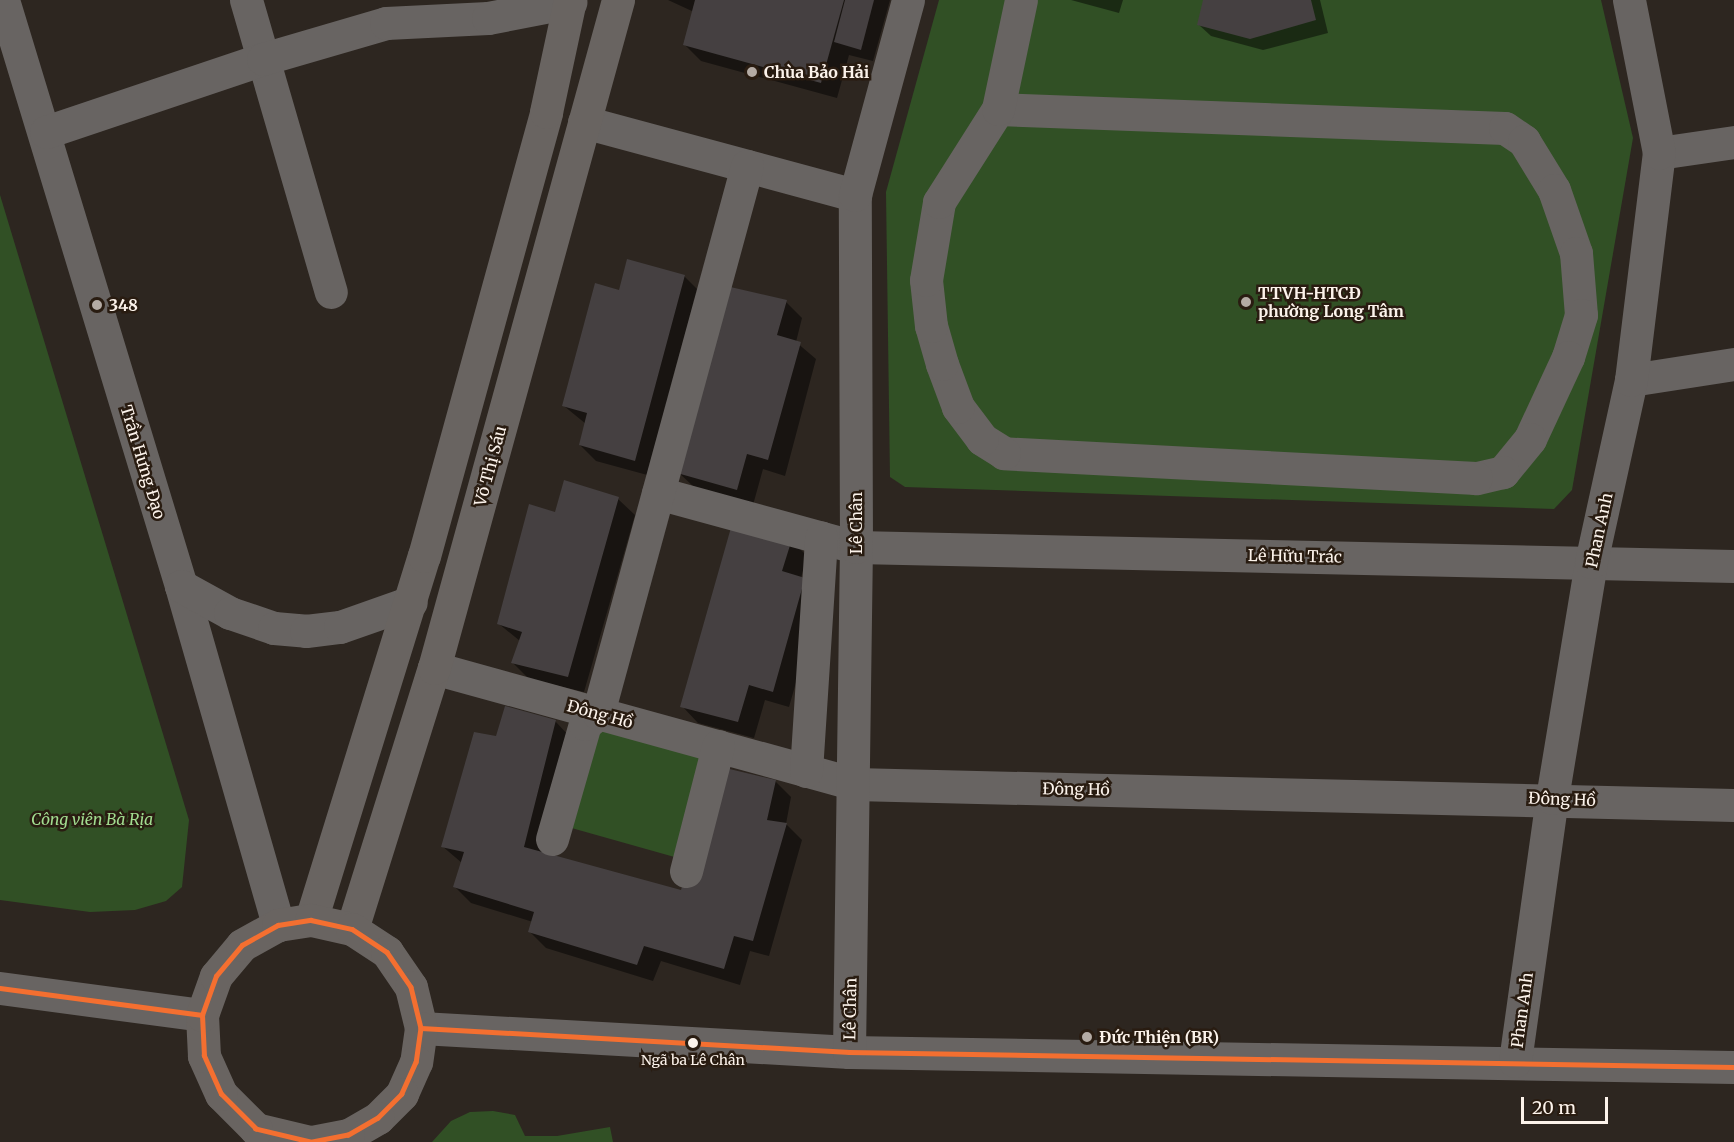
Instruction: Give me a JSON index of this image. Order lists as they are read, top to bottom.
{
  "streets": {
    "main road": ["Võ Thị Sáu"],
    "street": [
      "Trần Hưng Đạo",
      "Lê Chân",
      "Phan Anh",
      "Lê Hữu Trác",
      "Đông Hồ"
    ]
  },
  "crossings": [
    ["Võ Thị Sáu", "Đông Hồ"],
    ["Lê Chân", "Lê Hữu Trác"],
    ["Lê Chân", "Đông Hồ"],
    ["Phan Anh", "Lê Hữu Trác"],
    ["Phan Anh", "Đông Hồ"]
  ],
  "parks": ["Công viên Bà Rịa"],
  "places": [
    "Chùa Bảo Hải",
    "TTVH-HTCĐ phường Long Tâm",
    "348",
    "Đức Thiện (BR)",
    "Ngã ba Lê Chân"
  ],
  "scale_bar": "20 m"
}
